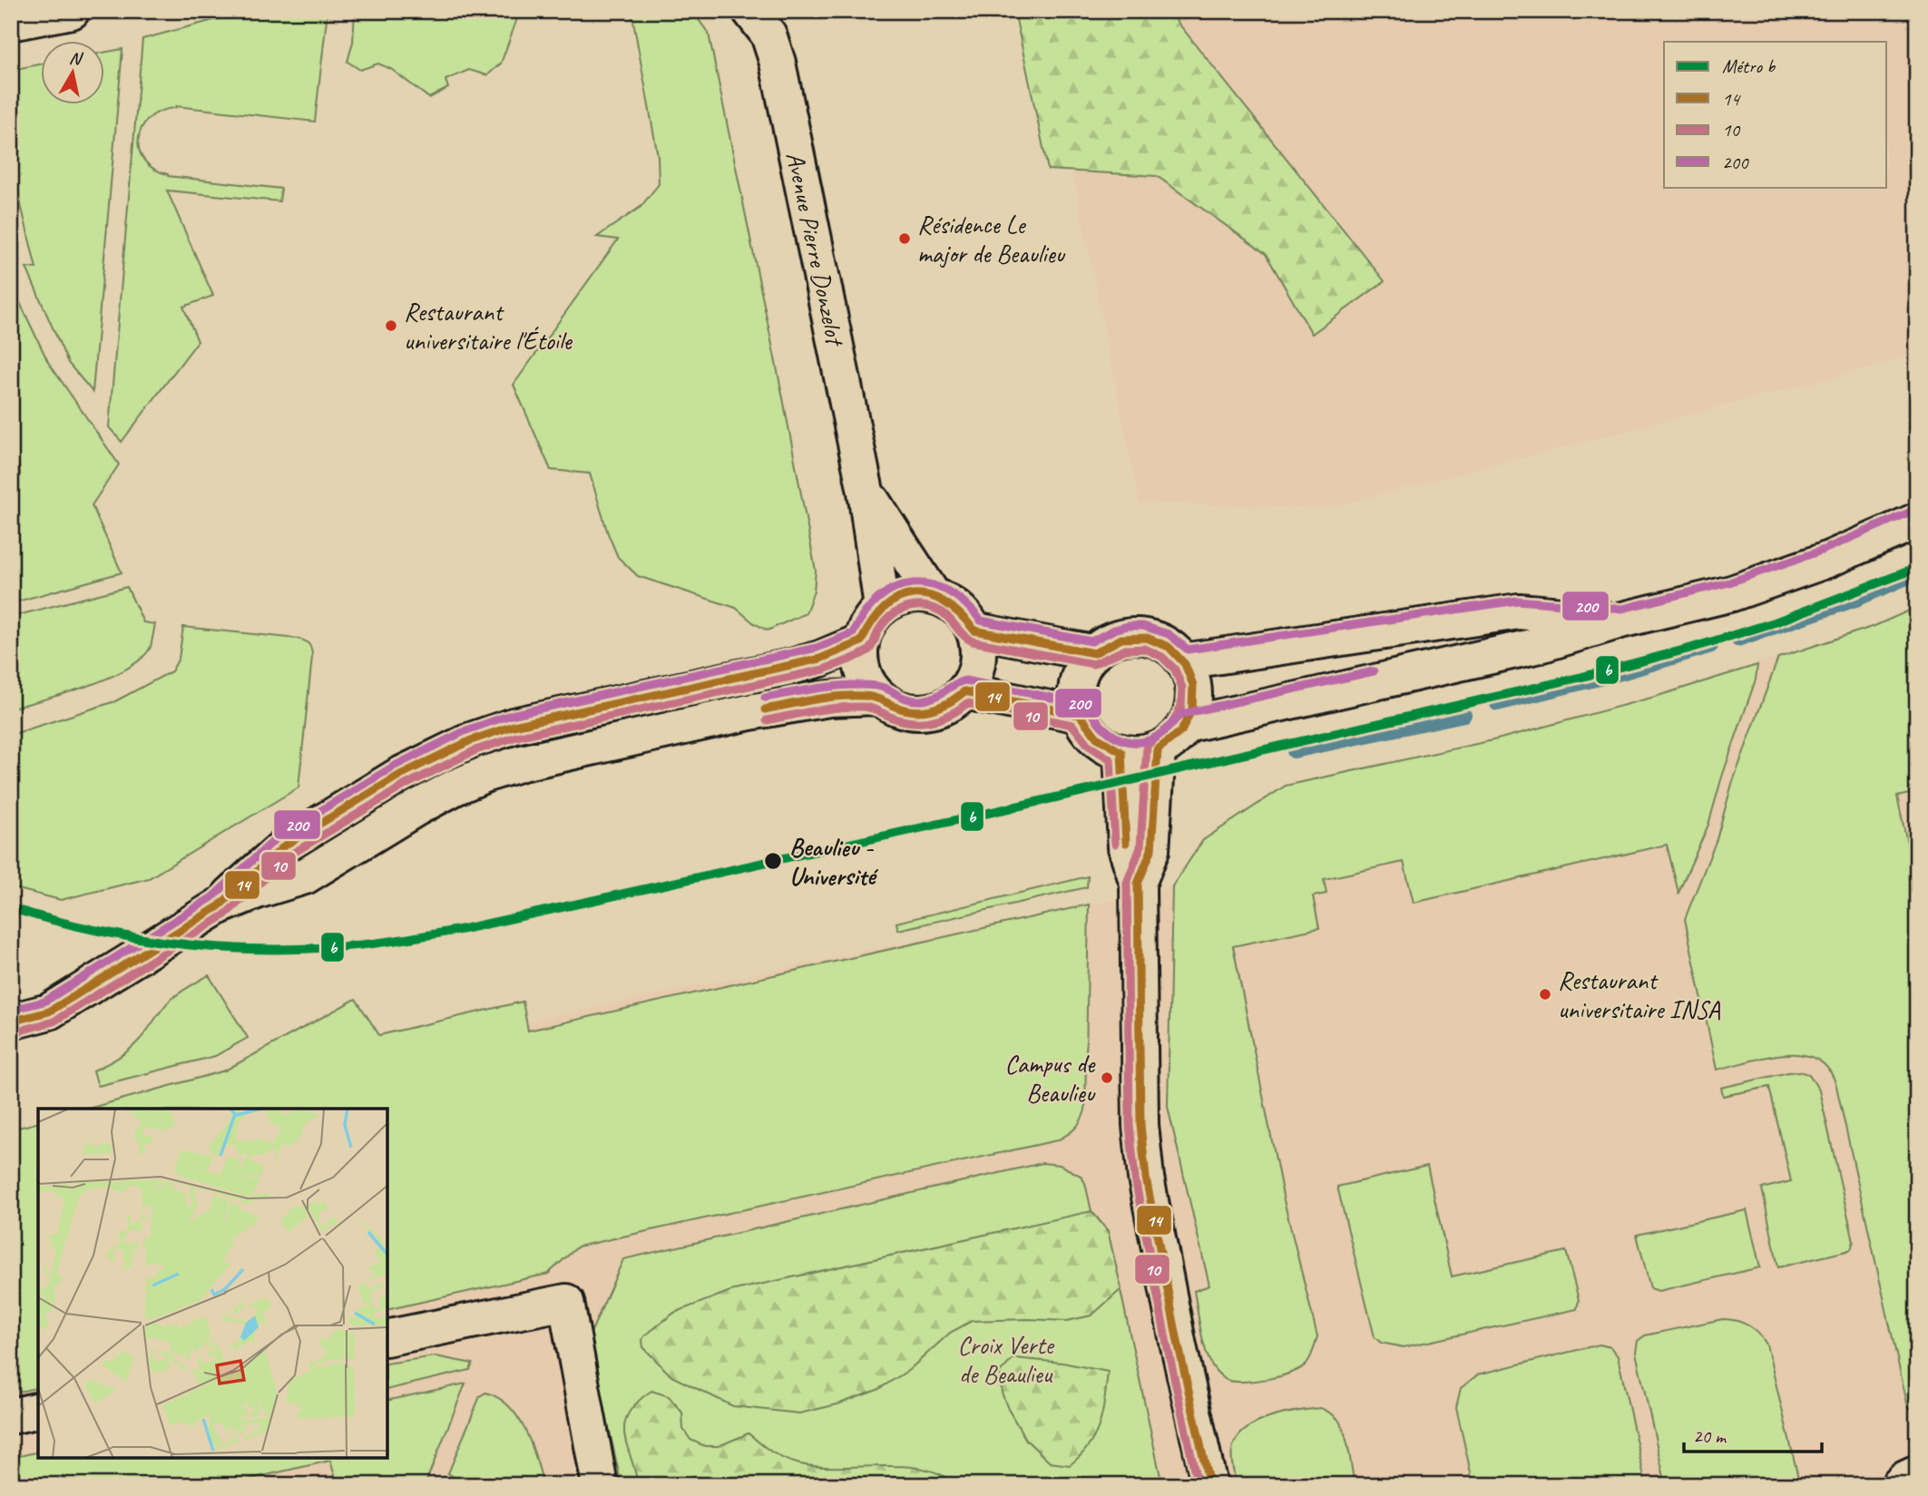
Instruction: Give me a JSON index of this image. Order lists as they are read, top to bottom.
{
  "streets": {
    "main road": ["Avenue Pierre Donzelot"]
  },
  "parks": ["Croix Verte de Beaulieu"],
  "places": [
    "Résidence Le major de Beaulieu",
    "Restaurant universitaire l'Étoile",
    "Beaulieu - Université",
    "Restaurant universitaire INSA",
    "Campus de Beaulieu"
  ],
  "lines": [
    "transit line 200",
    "metro line b",
    "transit line 14",
    "transit line 10"
  ],
  "legend": [
    "Métro b",
    "14",
    "10",
    "200"
  ],
  "scale_bar": "20 m",
  "north": "top"
}
